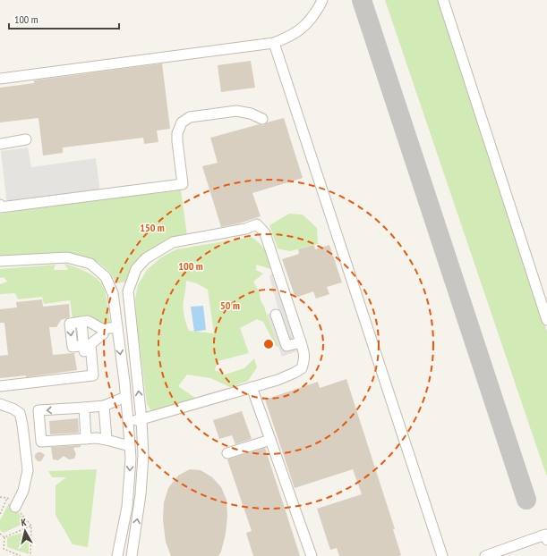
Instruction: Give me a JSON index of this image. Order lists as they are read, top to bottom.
{
  "scale_bar": "100 m",
  "north": "top",
  "rings": ["150 m", "100 m", "50 m"]
}
